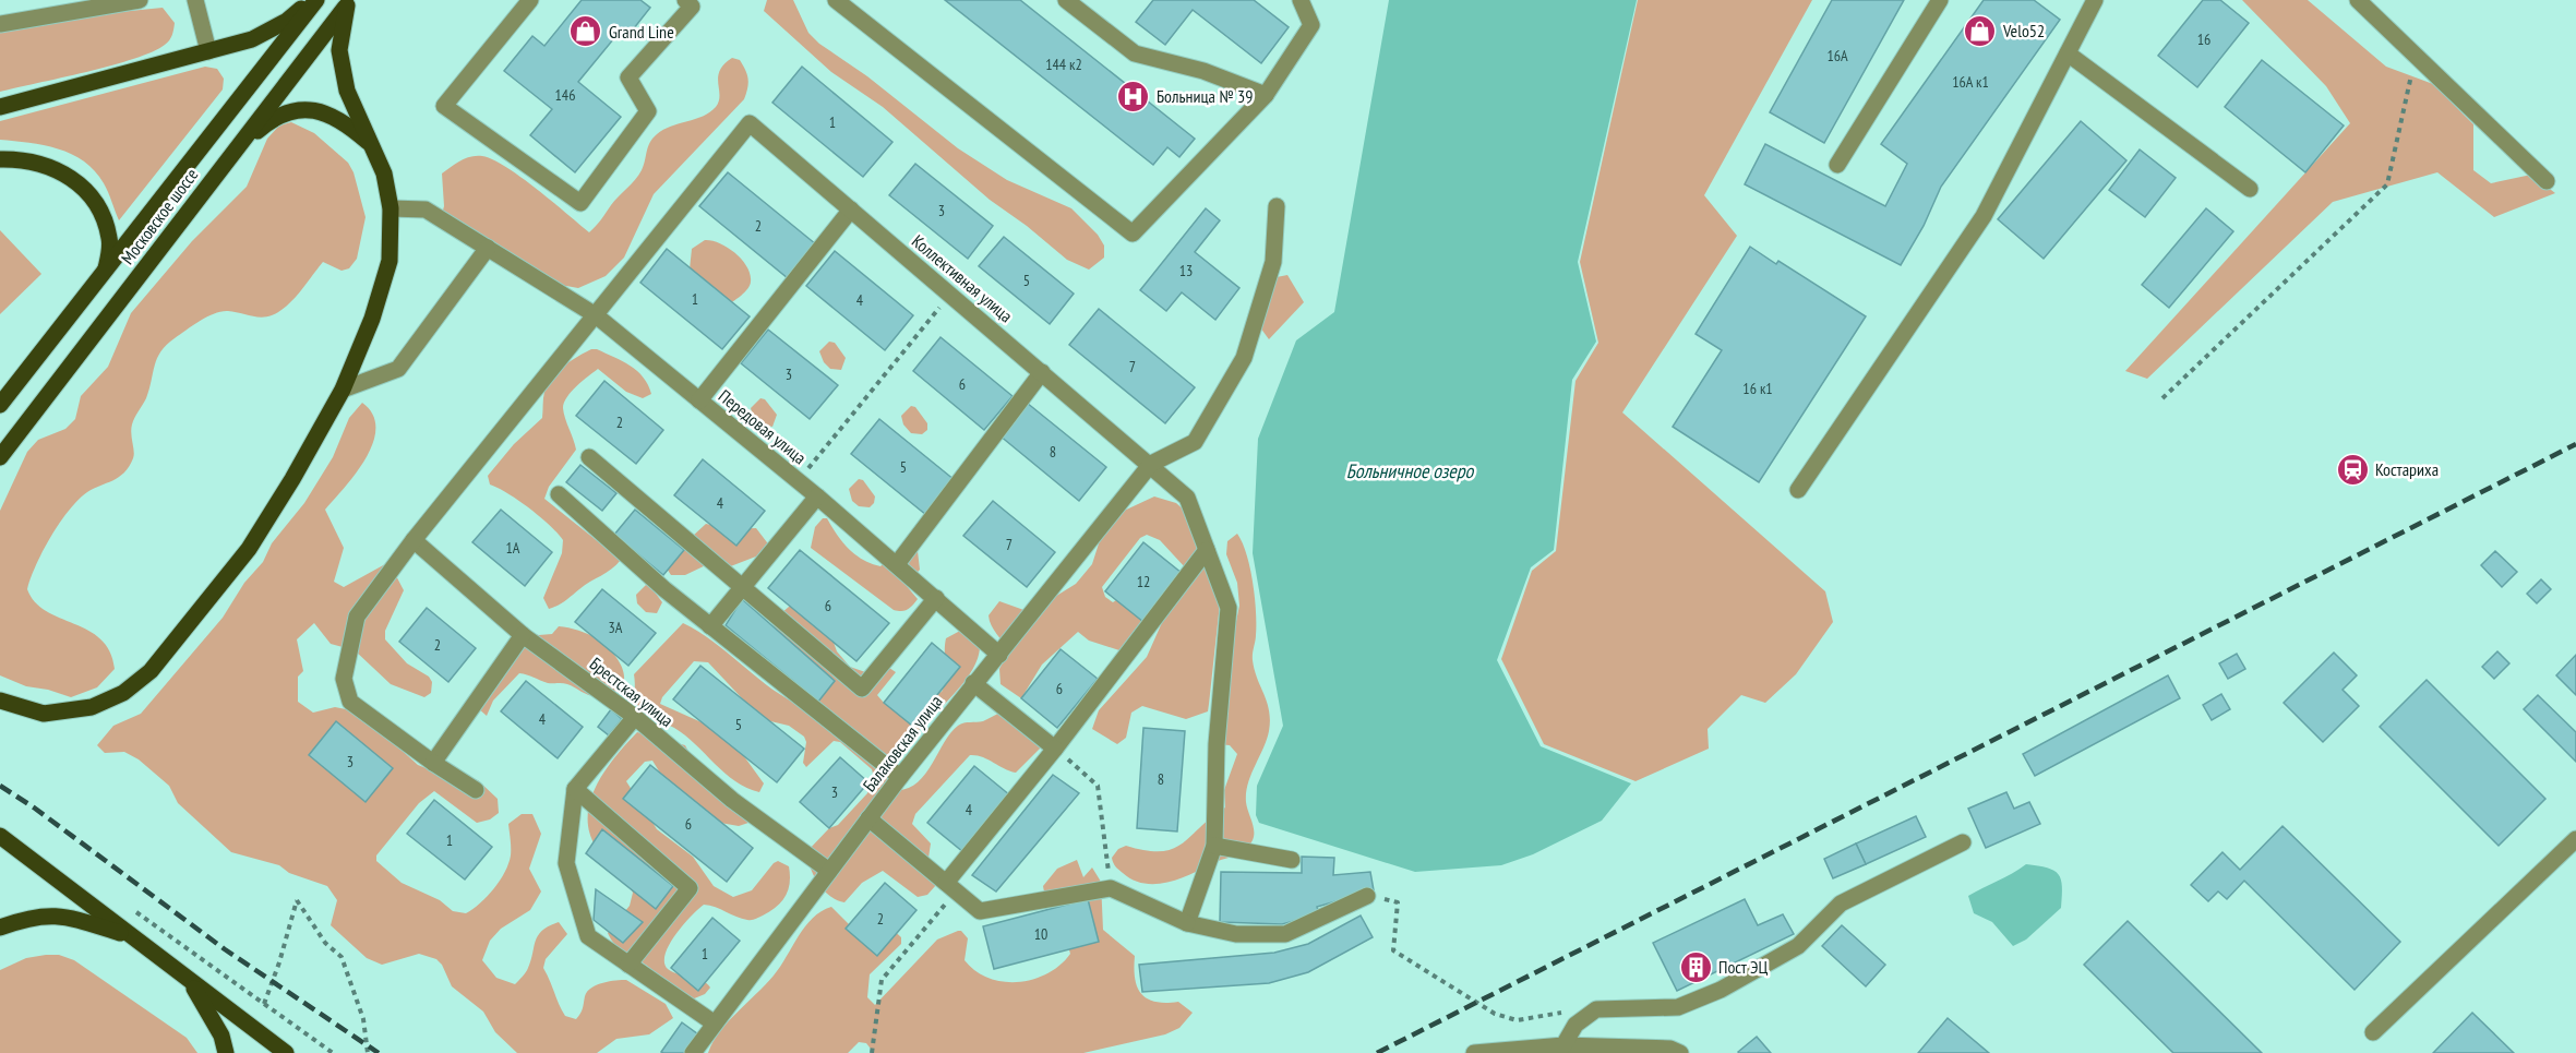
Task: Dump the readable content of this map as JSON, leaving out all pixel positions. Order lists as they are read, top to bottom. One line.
{"streets":{"main road":["Московское шоссе"],"street":["Коллективная улица","Передовая улица","Брестская улица","Балаковская улица"]},"crossings":[["Коллективная улица","Передовая улица"],["Коллективная улица","Балаковская улица"],["Передовая улица","Балаковская улица"],["Брестская улица","Балаковская улица"]],"water":["Больничное озеро"],"places":{"shop":["Velo52","Grand Line"],"hospital":["Больница № 39"],"station":["Костариха"],"building":["Пост ЭЦ"]},"house_numbers":["16","16А","144 к2","16А к1","146","1","3","2","13","5","1","4","7","3","6","16 к1","2","8","5","4","7","1А","12","6","3А","2","6","4","5","3","8","3","4","6","1","2","10","1"]}
